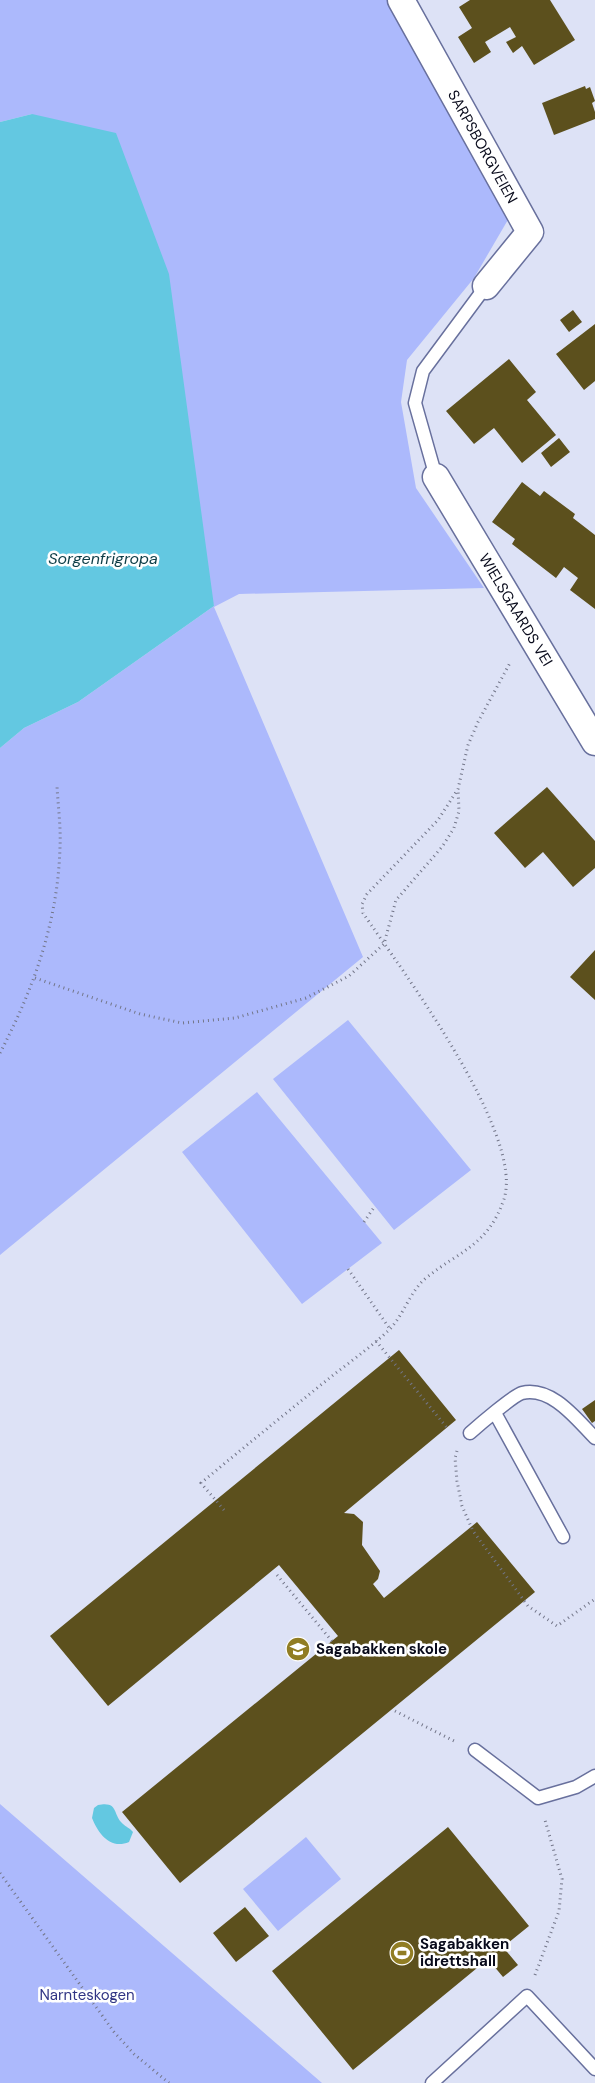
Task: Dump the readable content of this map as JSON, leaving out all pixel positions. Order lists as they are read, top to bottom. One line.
{"streets":{"street":["SARPSBORGVEIEN","WIELSGAARDS VEI"]},"water":["Sorgenfrigropa"],"parks":["Narnteskogen"],"places":{"school or university":["Sagabakken skole"],"sports":["Sagabakken idrettshall"]}}
